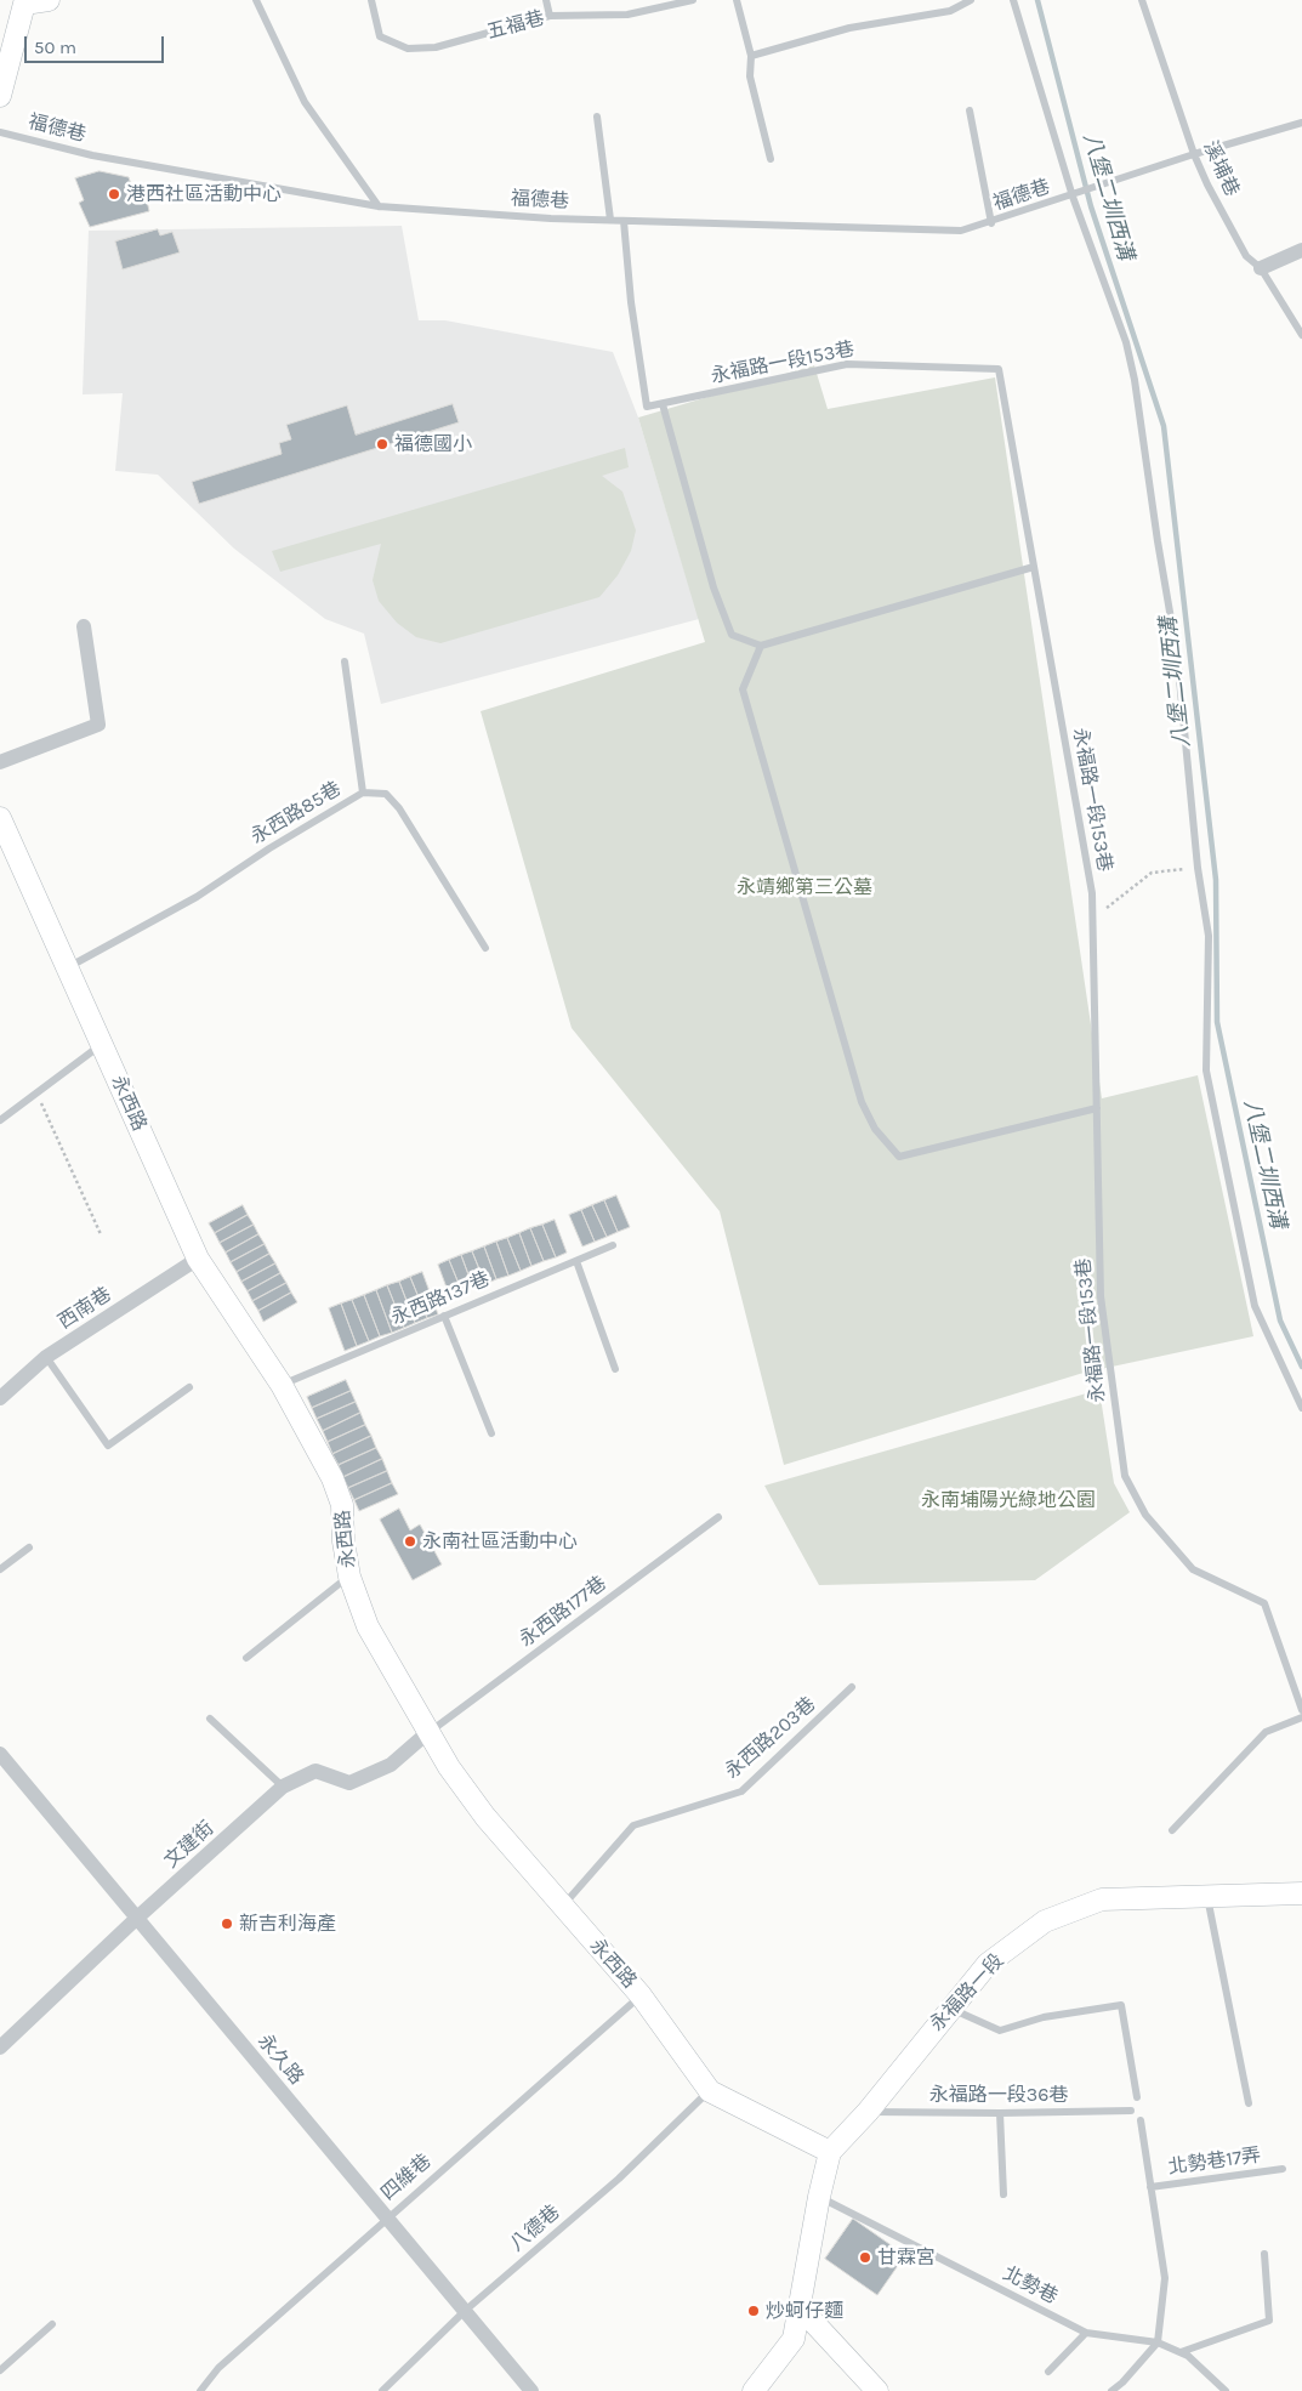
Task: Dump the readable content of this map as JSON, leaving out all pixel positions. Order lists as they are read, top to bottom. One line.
{"streets":{"street":["永西路","西南巷","文建街","永福路一段","永久路"],"lane":["五福巷","福德巷","溪埔巷","永福路一段153巷","永西路85巷","永西路137巷","永西路177巷","永西路203巷","永福路一段36巷","北勢巷17弄","四維巷","八德巷","北勢巷"]},"crossings":[["福德巷","溪埔巷"],["永西路85巷","永西路"],["永西路","永西路137巷"],["永西路","西南巷"],["永西路","永西路177巷"],["永西路","永西路203巷"],["永西路","文建街"],["永西路","永福路一段"],["永西路","四維巷"],["永西路","八德巷"],["永西路177巷","文建街"],["文建街","永久路"],["永福路一段","永福路一段36巷"],["永福路一段","北勢巷"],["永久路","四維巷"],["永久路","八德巷"],["北勢巷17弄","北勢巷"]],"water":["八堡二圳西溝"],"parks":["永靖鄉第三公墓","永南埔陽光綠地公園"],"places":["港西社區活動中心","福德國小","永南社區活動中心","新吉利海產","甘霖宮","炒蚵仔麵"],"scale_bar":"50 m"}
